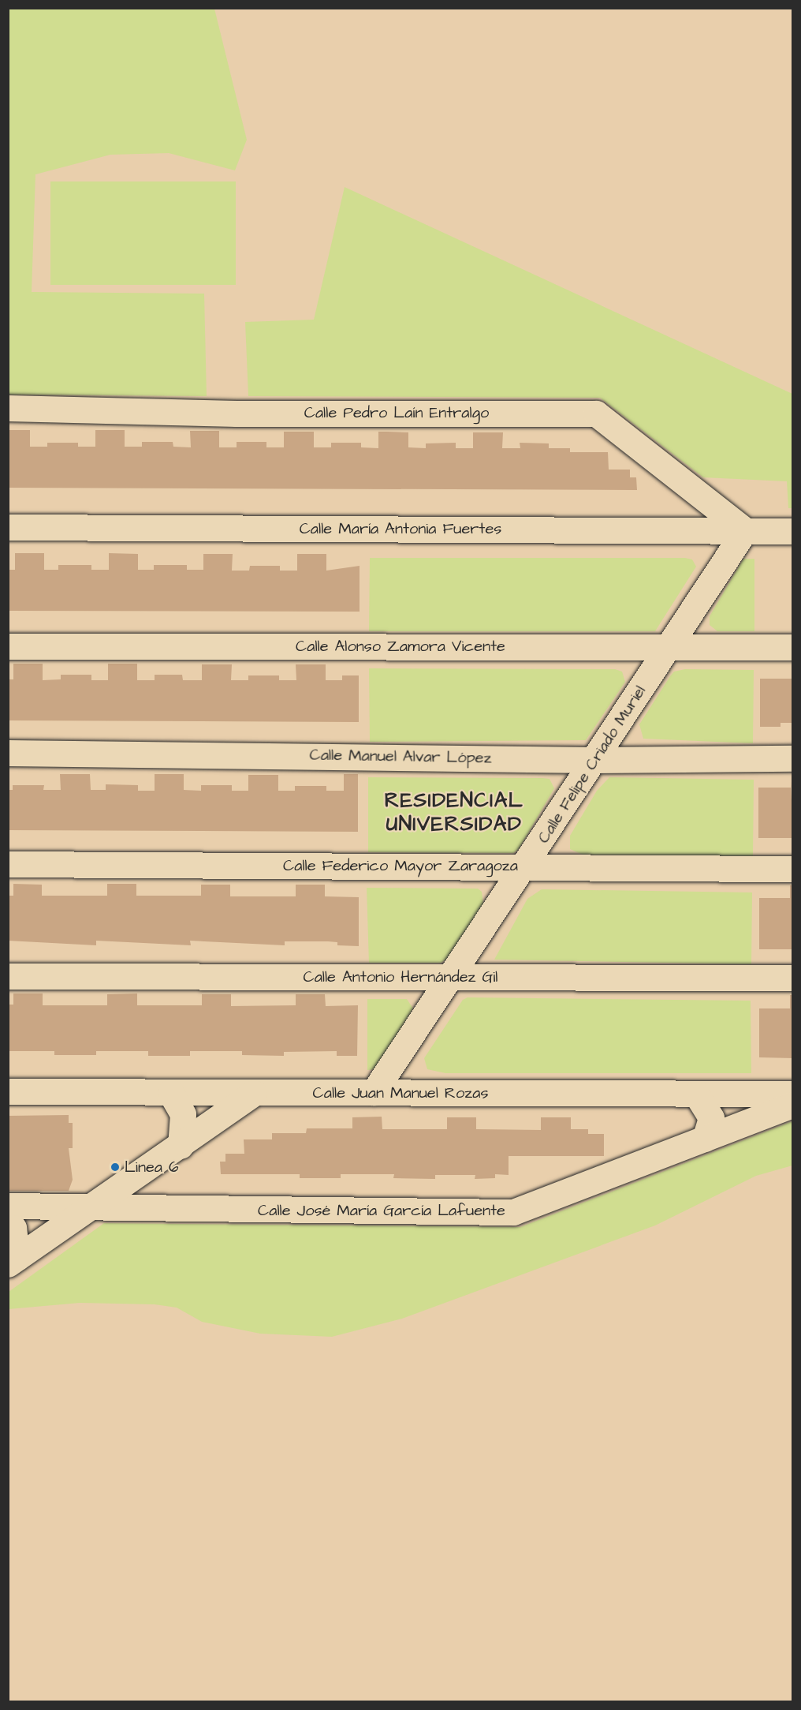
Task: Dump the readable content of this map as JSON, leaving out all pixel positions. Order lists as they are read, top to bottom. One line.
{"streets":{"street":["Calle Pedro Laín Entralgo","Calle María Antonia Fuertes","Calle Alonso Zamora Vicente","Calle Manuel Alvar López","Calle Felipe Criado Muriel","Calle Federico Mayor Zaragoza","Calle Antonio Hernández Gil","Calle Juan Manuel Rozas","Calle José María García Lafuente"]},"crossings":[["Calle Pedro Laín Entralgo","Calle María Antonia Fuertes"],["Calle Pedro Laín Entralgo","Calle Felipe Criado Muriel"],["Calle María Antonia Fuertes","Calle Felipe Criado Muriel"],["Calle Alonso Zamora Vicente","Calle Felipe Criado Muriel"],["Calle Manuel Alvar López","Calle Felipe Criado Muriel"],["Calle Felipe Criado Muriel","Calle Federico Mayor Zaragoza"],["Calle Felipe Criado Muriel","Calle Antonio Hernández Gil"],["Calle Felipe Criado Muriel","Calle Juan Manuel Rozas"]],"districts":["RESIDENCIAL UNIVERSIDAD"],"places":["Linea 6"]}
